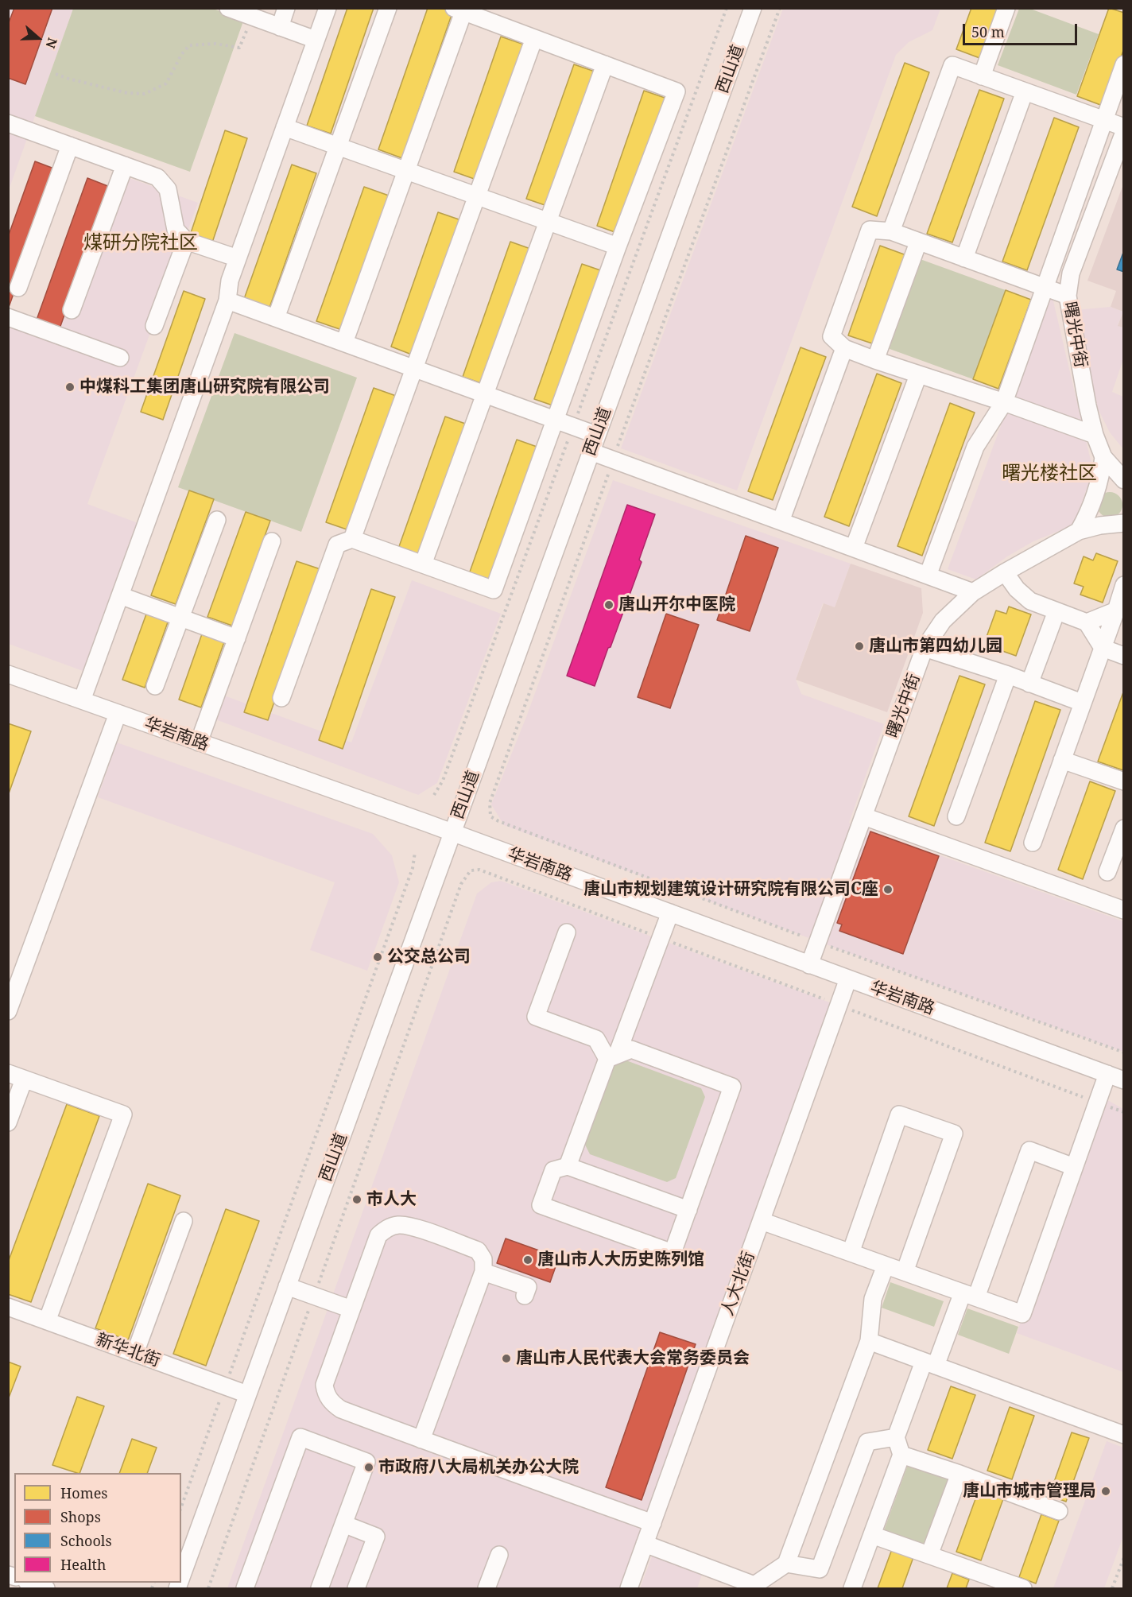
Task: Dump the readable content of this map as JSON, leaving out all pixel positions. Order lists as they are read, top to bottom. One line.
{"streets":{"street":["西山道","曙光中街","华岩南路","人大北街","新华北街"]},"crossings":[["西山道","华岩南路"],["西山道","新华北街"],["曙光中街","华岩南路"],["华岩南路","人大北街"]],"districts":["煤研分院社区","曙光楼社区"],"places":["中煤科工集团唐山研究院有限公司","唐山开尔中医院","唐山市第四幼儿园","唐山市规划建筑设计研究院有限公司C座","公交总公司","市人大","唐山市人大历史陈列馆","唐山市人民代表大会常务委员会","市政府八大局机关办公大院","唐山市城市管理局"],"legend":["Homes","Shops","Schools","Health"],"scale_bar":"50 m","north":"right"}
